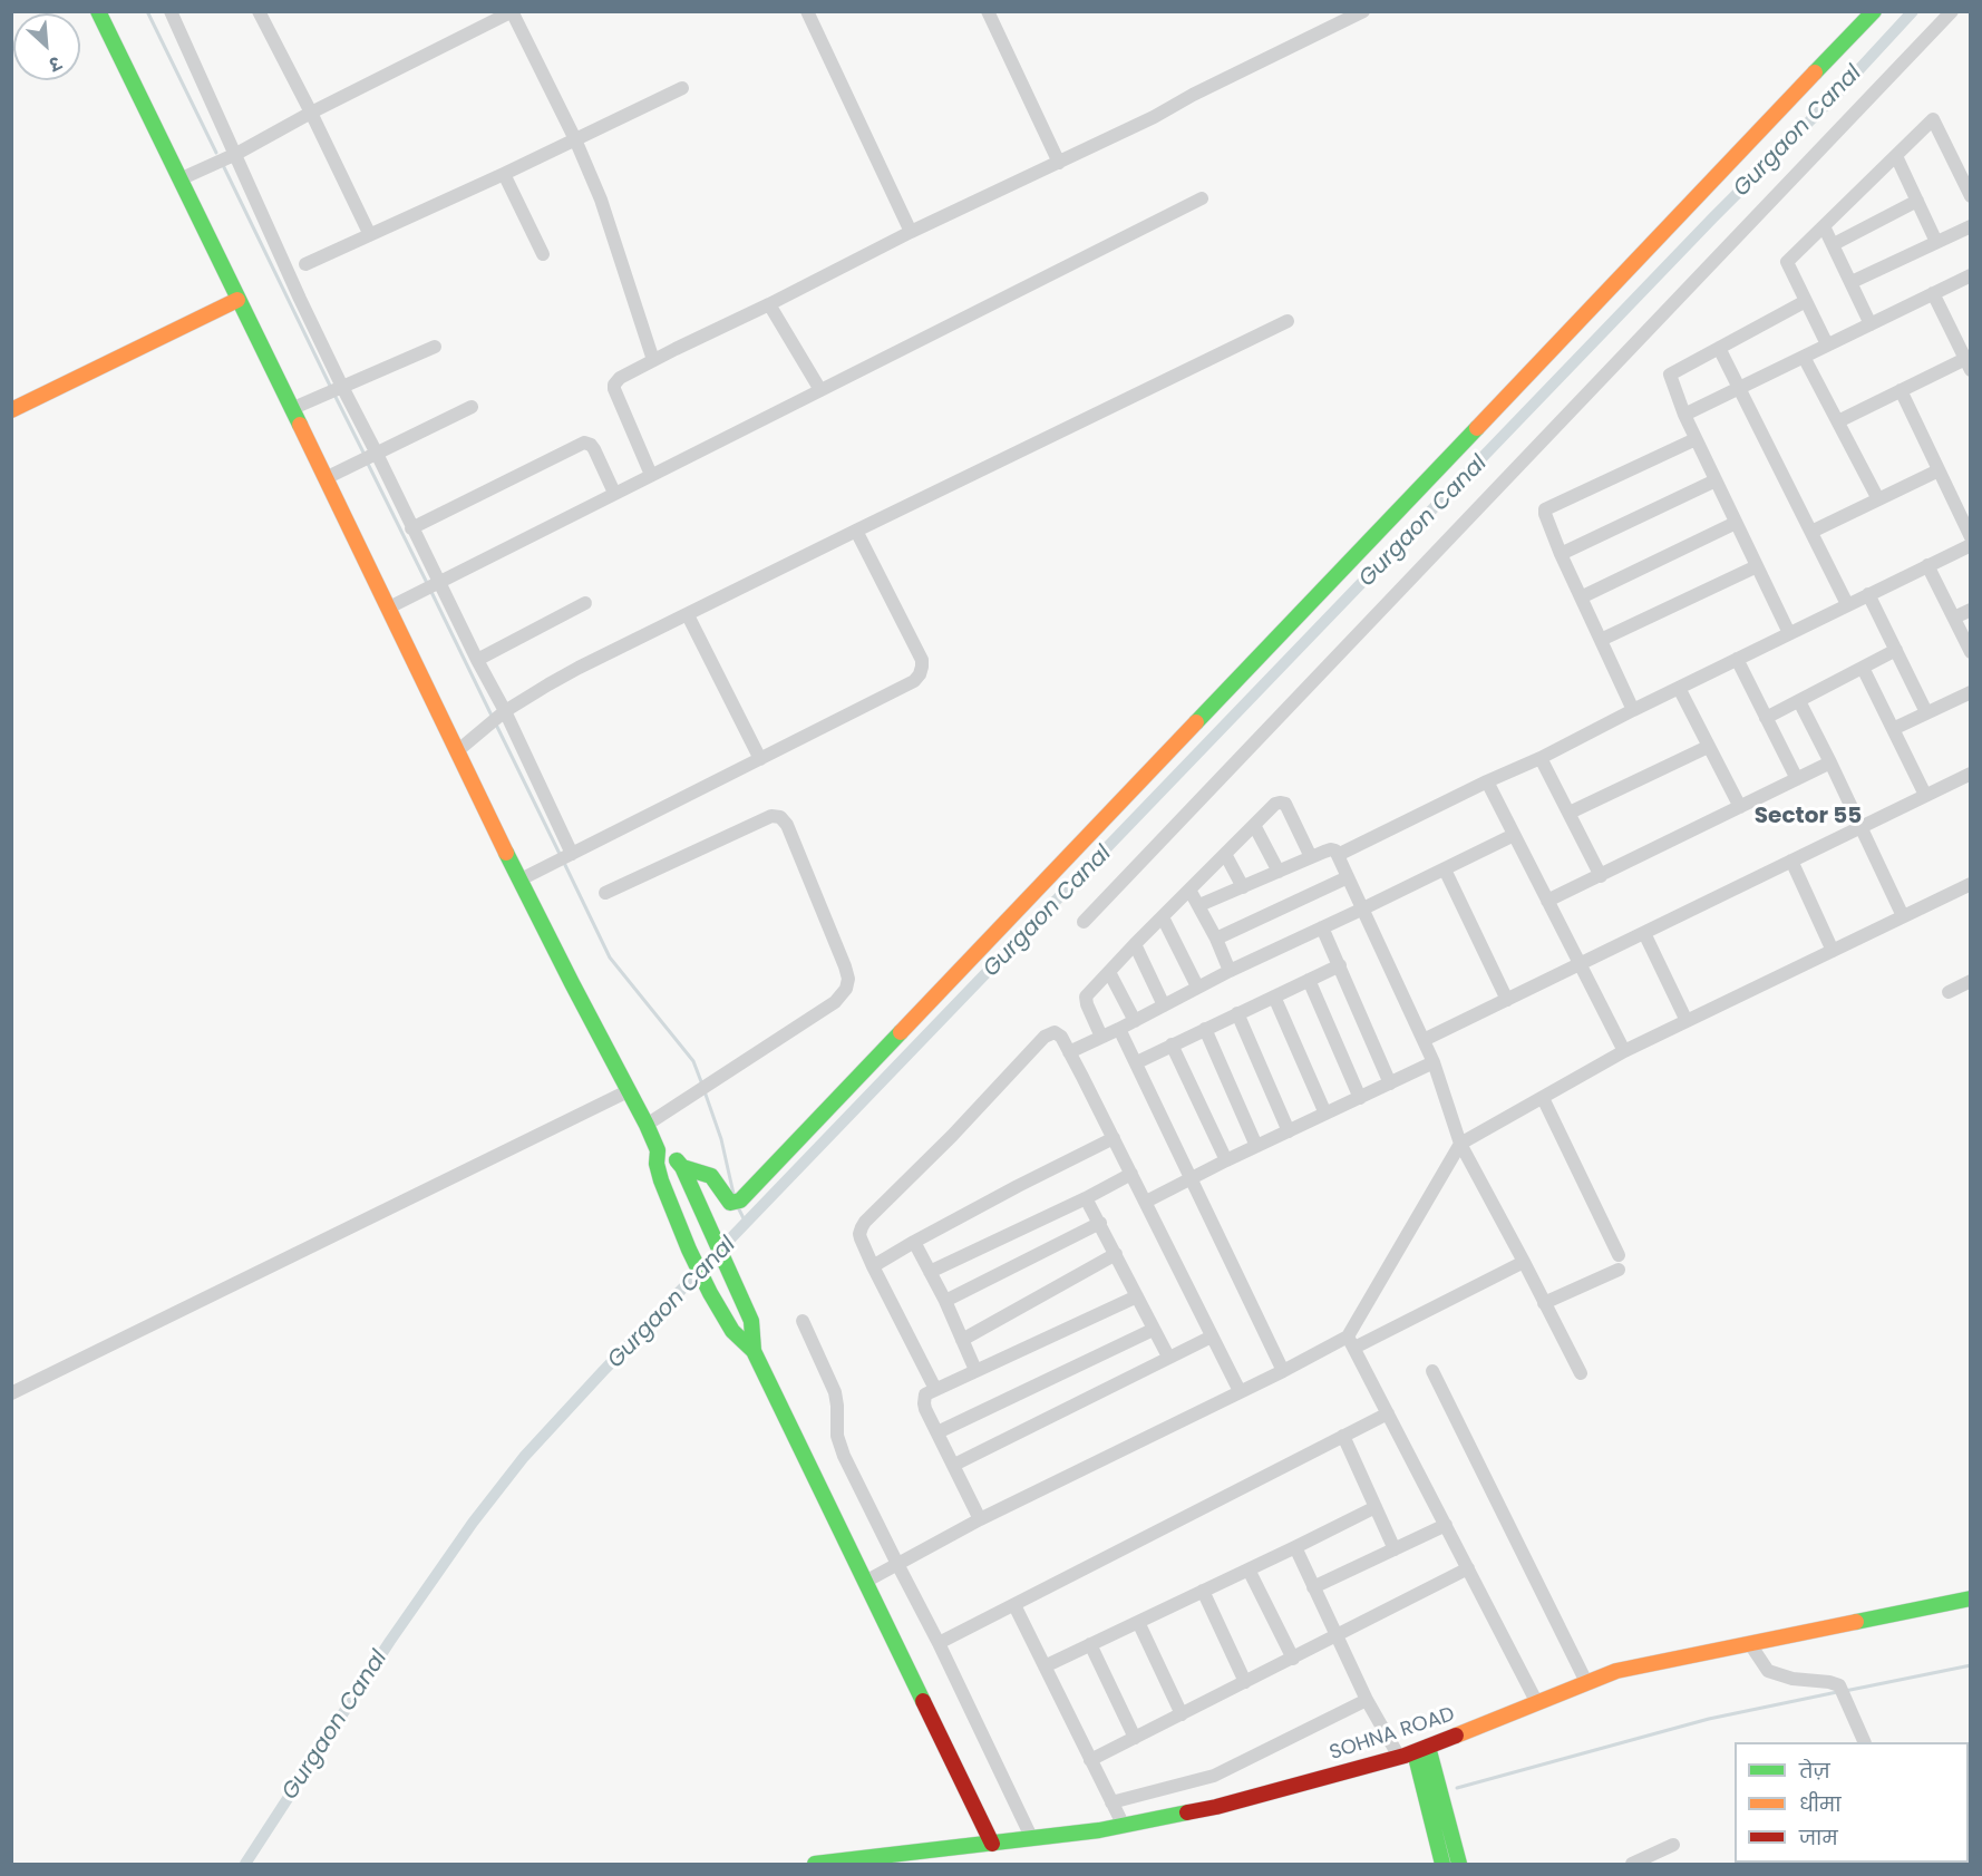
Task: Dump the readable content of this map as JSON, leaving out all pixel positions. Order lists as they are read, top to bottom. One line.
{"streets":{"street":["SOHNA ROAD"]},"districts":["Sector 55"],"water":["Gurgaon Canal"],"legend":["तेज़","धीमा","जाम"],"north":"bottom right"}
